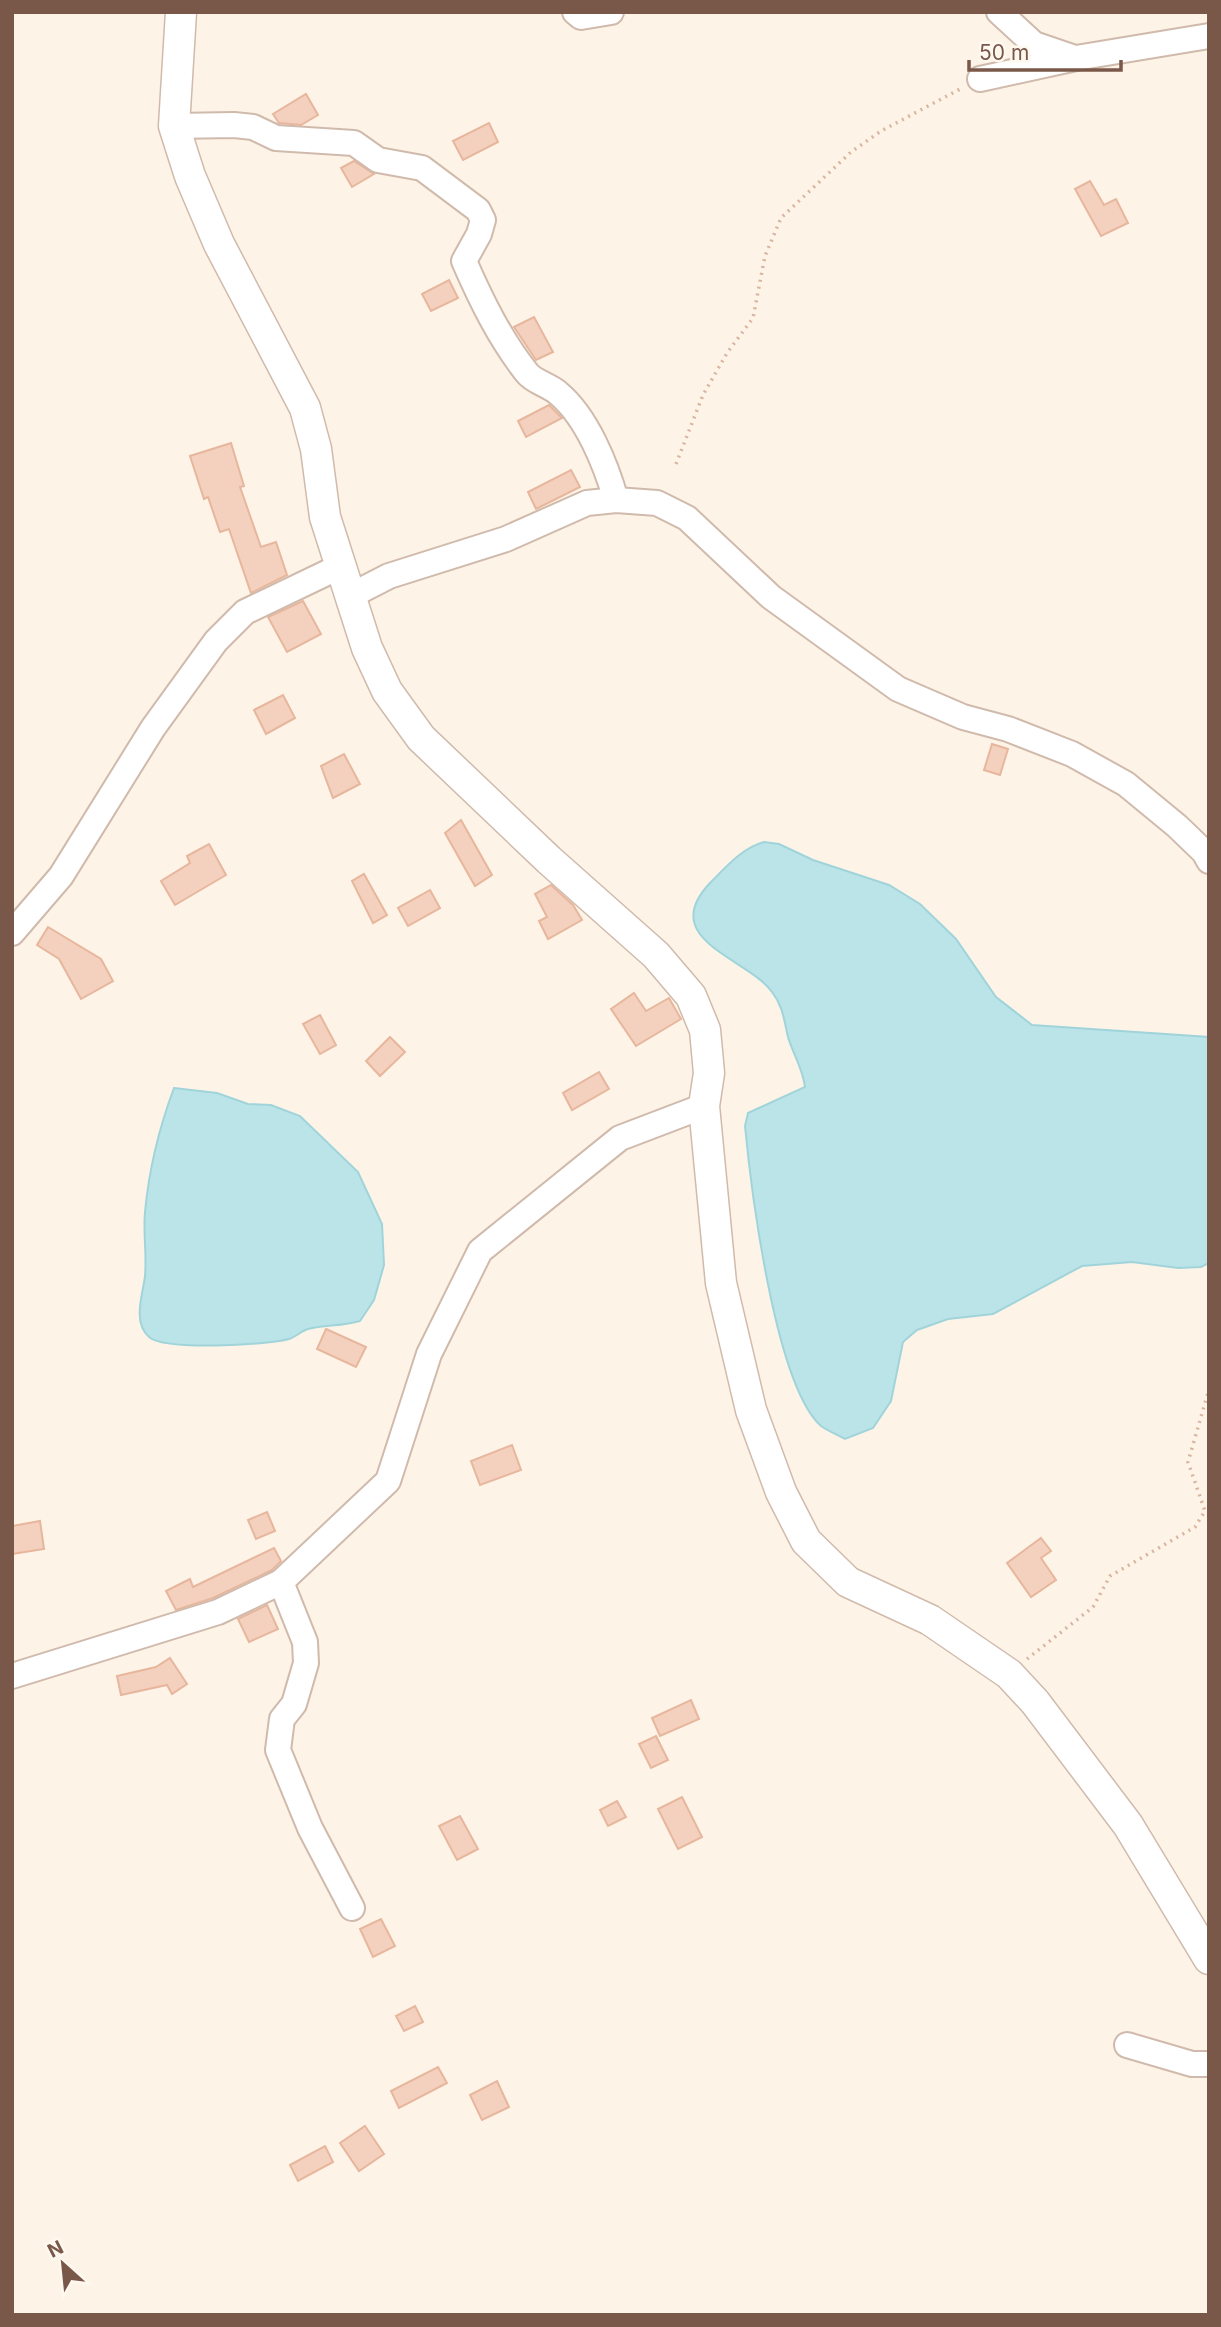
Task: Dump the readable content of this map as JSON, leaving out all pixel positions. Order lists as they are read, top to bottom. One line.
{"scale_bar":"50 m","north":"top left"}
